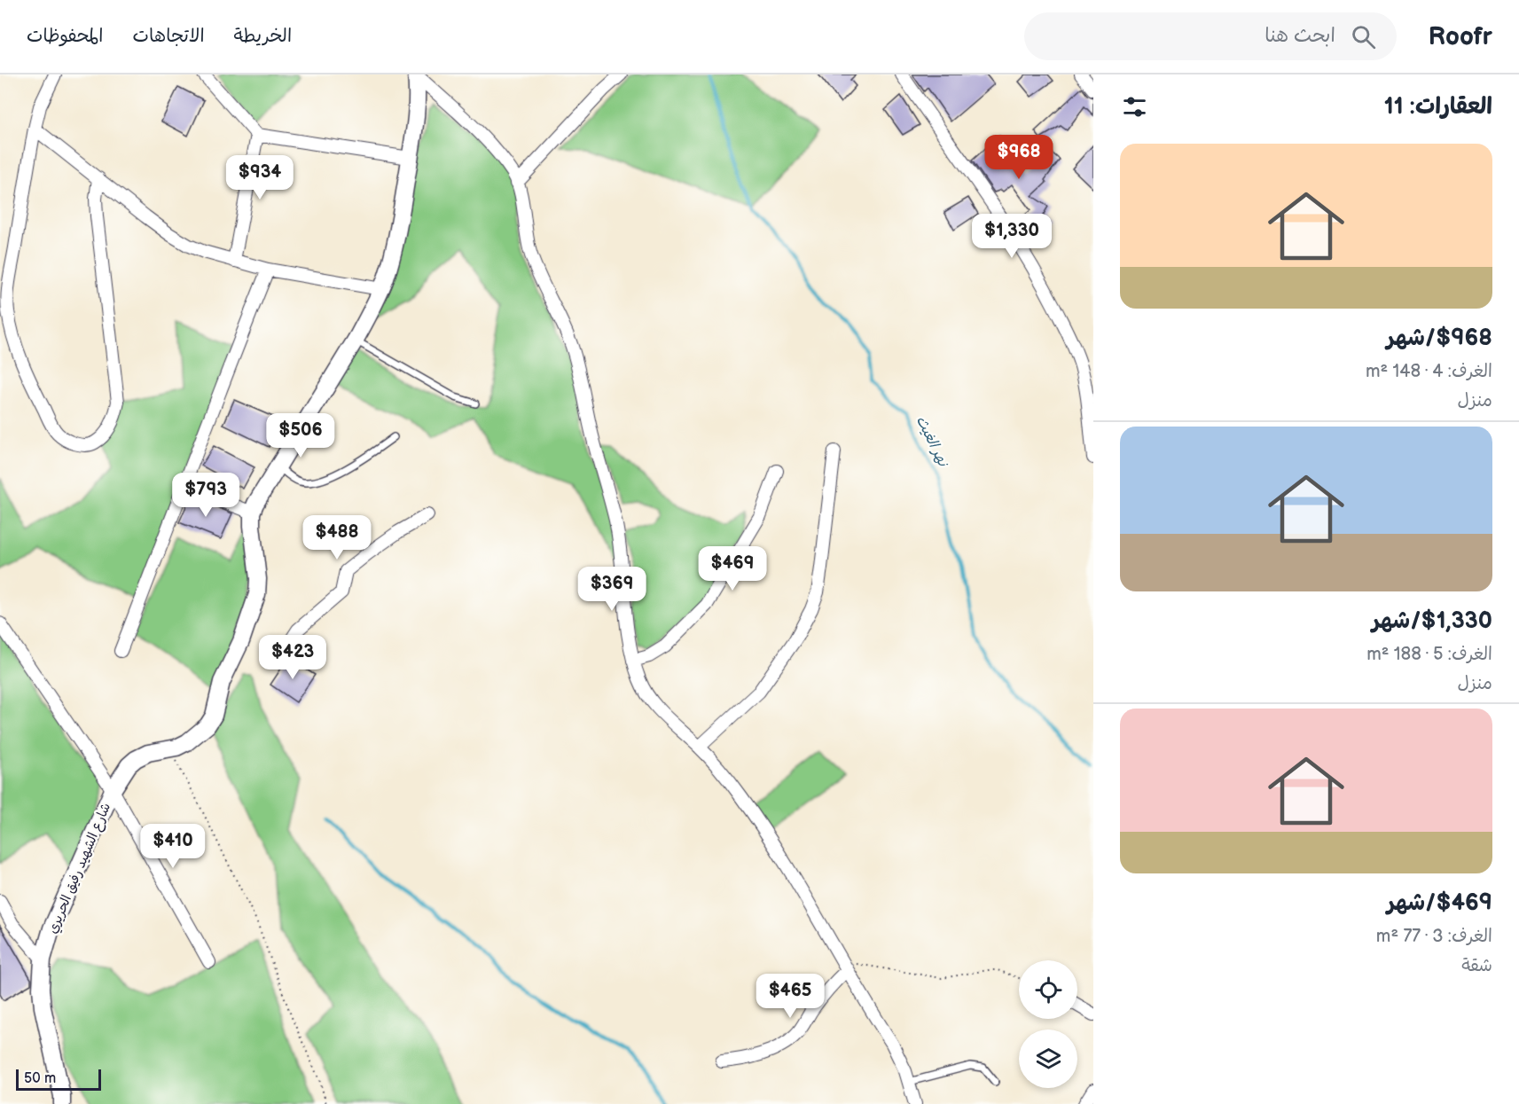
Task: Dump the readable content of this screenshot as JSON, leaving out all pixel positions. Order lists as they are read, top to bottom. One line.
{"streets":{"street":["شارع الشهيد رفيق الحريري"]},"water":["نهر الغيث"],"scale_bar":"50 m","page":{"header":"Roofr","search":"ابحث هنا","nav":["الخريطة","الاتجاهات","المحفوظات"],"heading":"العقارات: 11","price":["$968","$934","$1,330","$506","$793","$488","$469","$369","$423","$410","$465"],"list":[{"name":"$968/شهر","note":"الغرف: 4 · 148 m² · منزل"},{"name":"$1,330/شهر","note":"الغرف: 5 · 188 m² · منزل"},{"name":"$469/شهر","note":"الغرف: 3 · 77 m² · شقة"}],"scale":"50 m"}}
